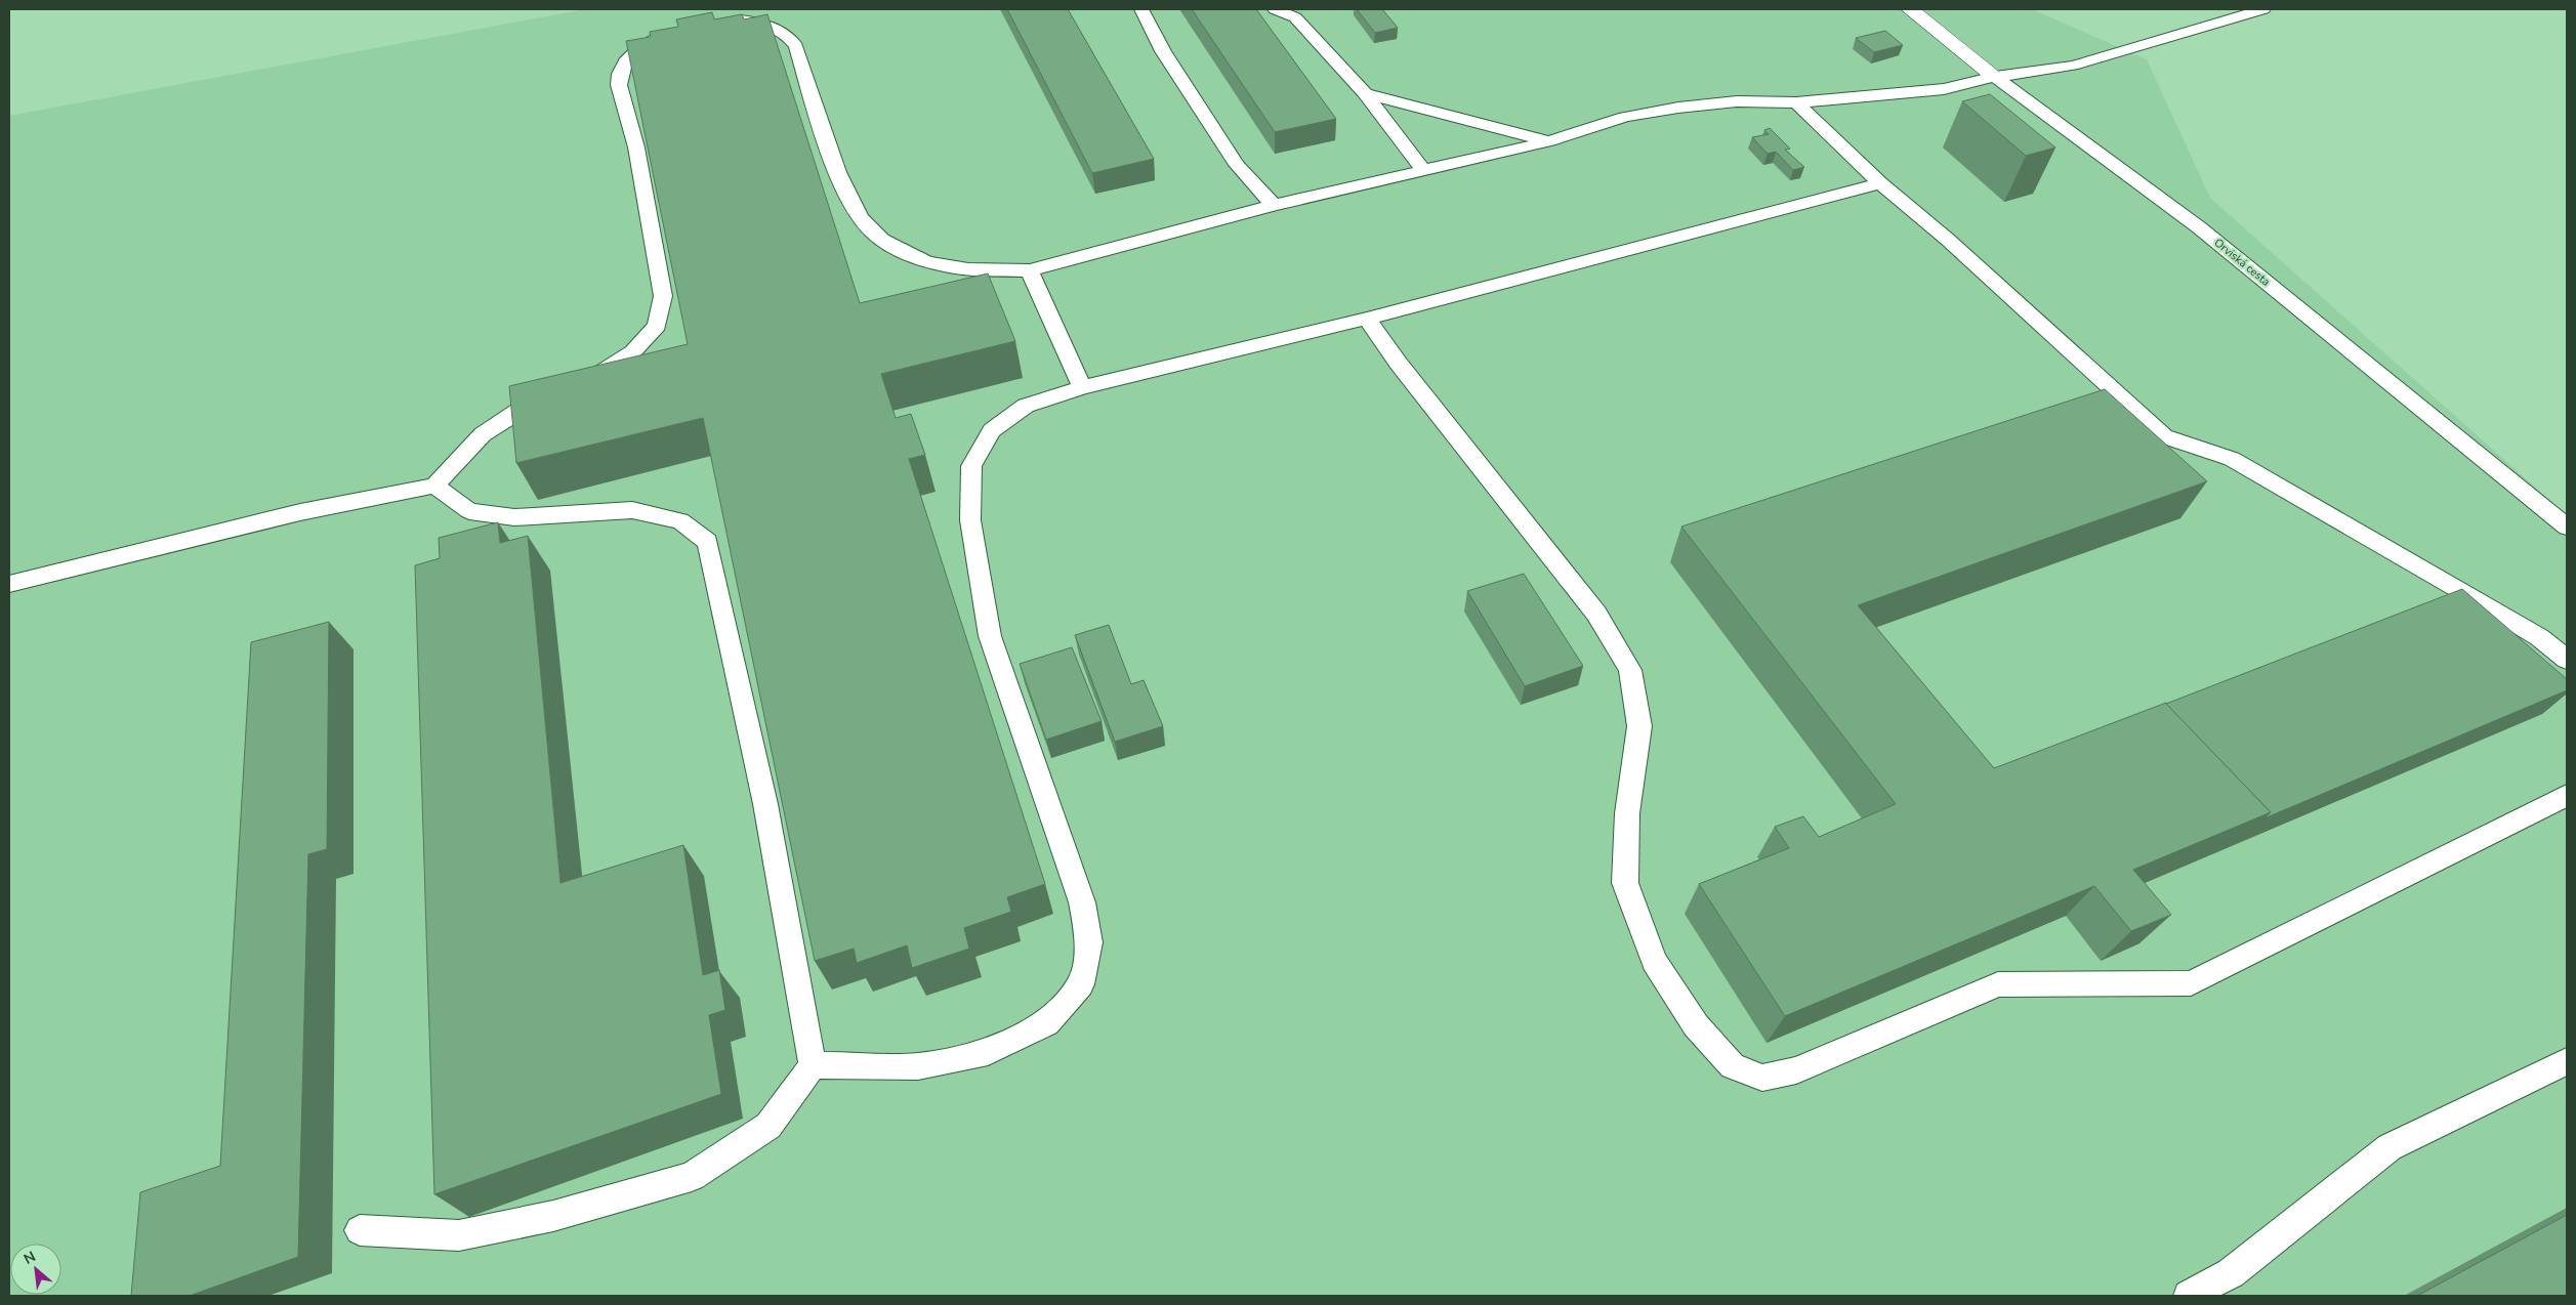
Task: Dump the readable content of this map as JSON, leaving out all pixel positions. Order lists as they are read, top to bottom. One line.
{"streets":{"street":["Orviská cesta"]},"north":"top left"}
